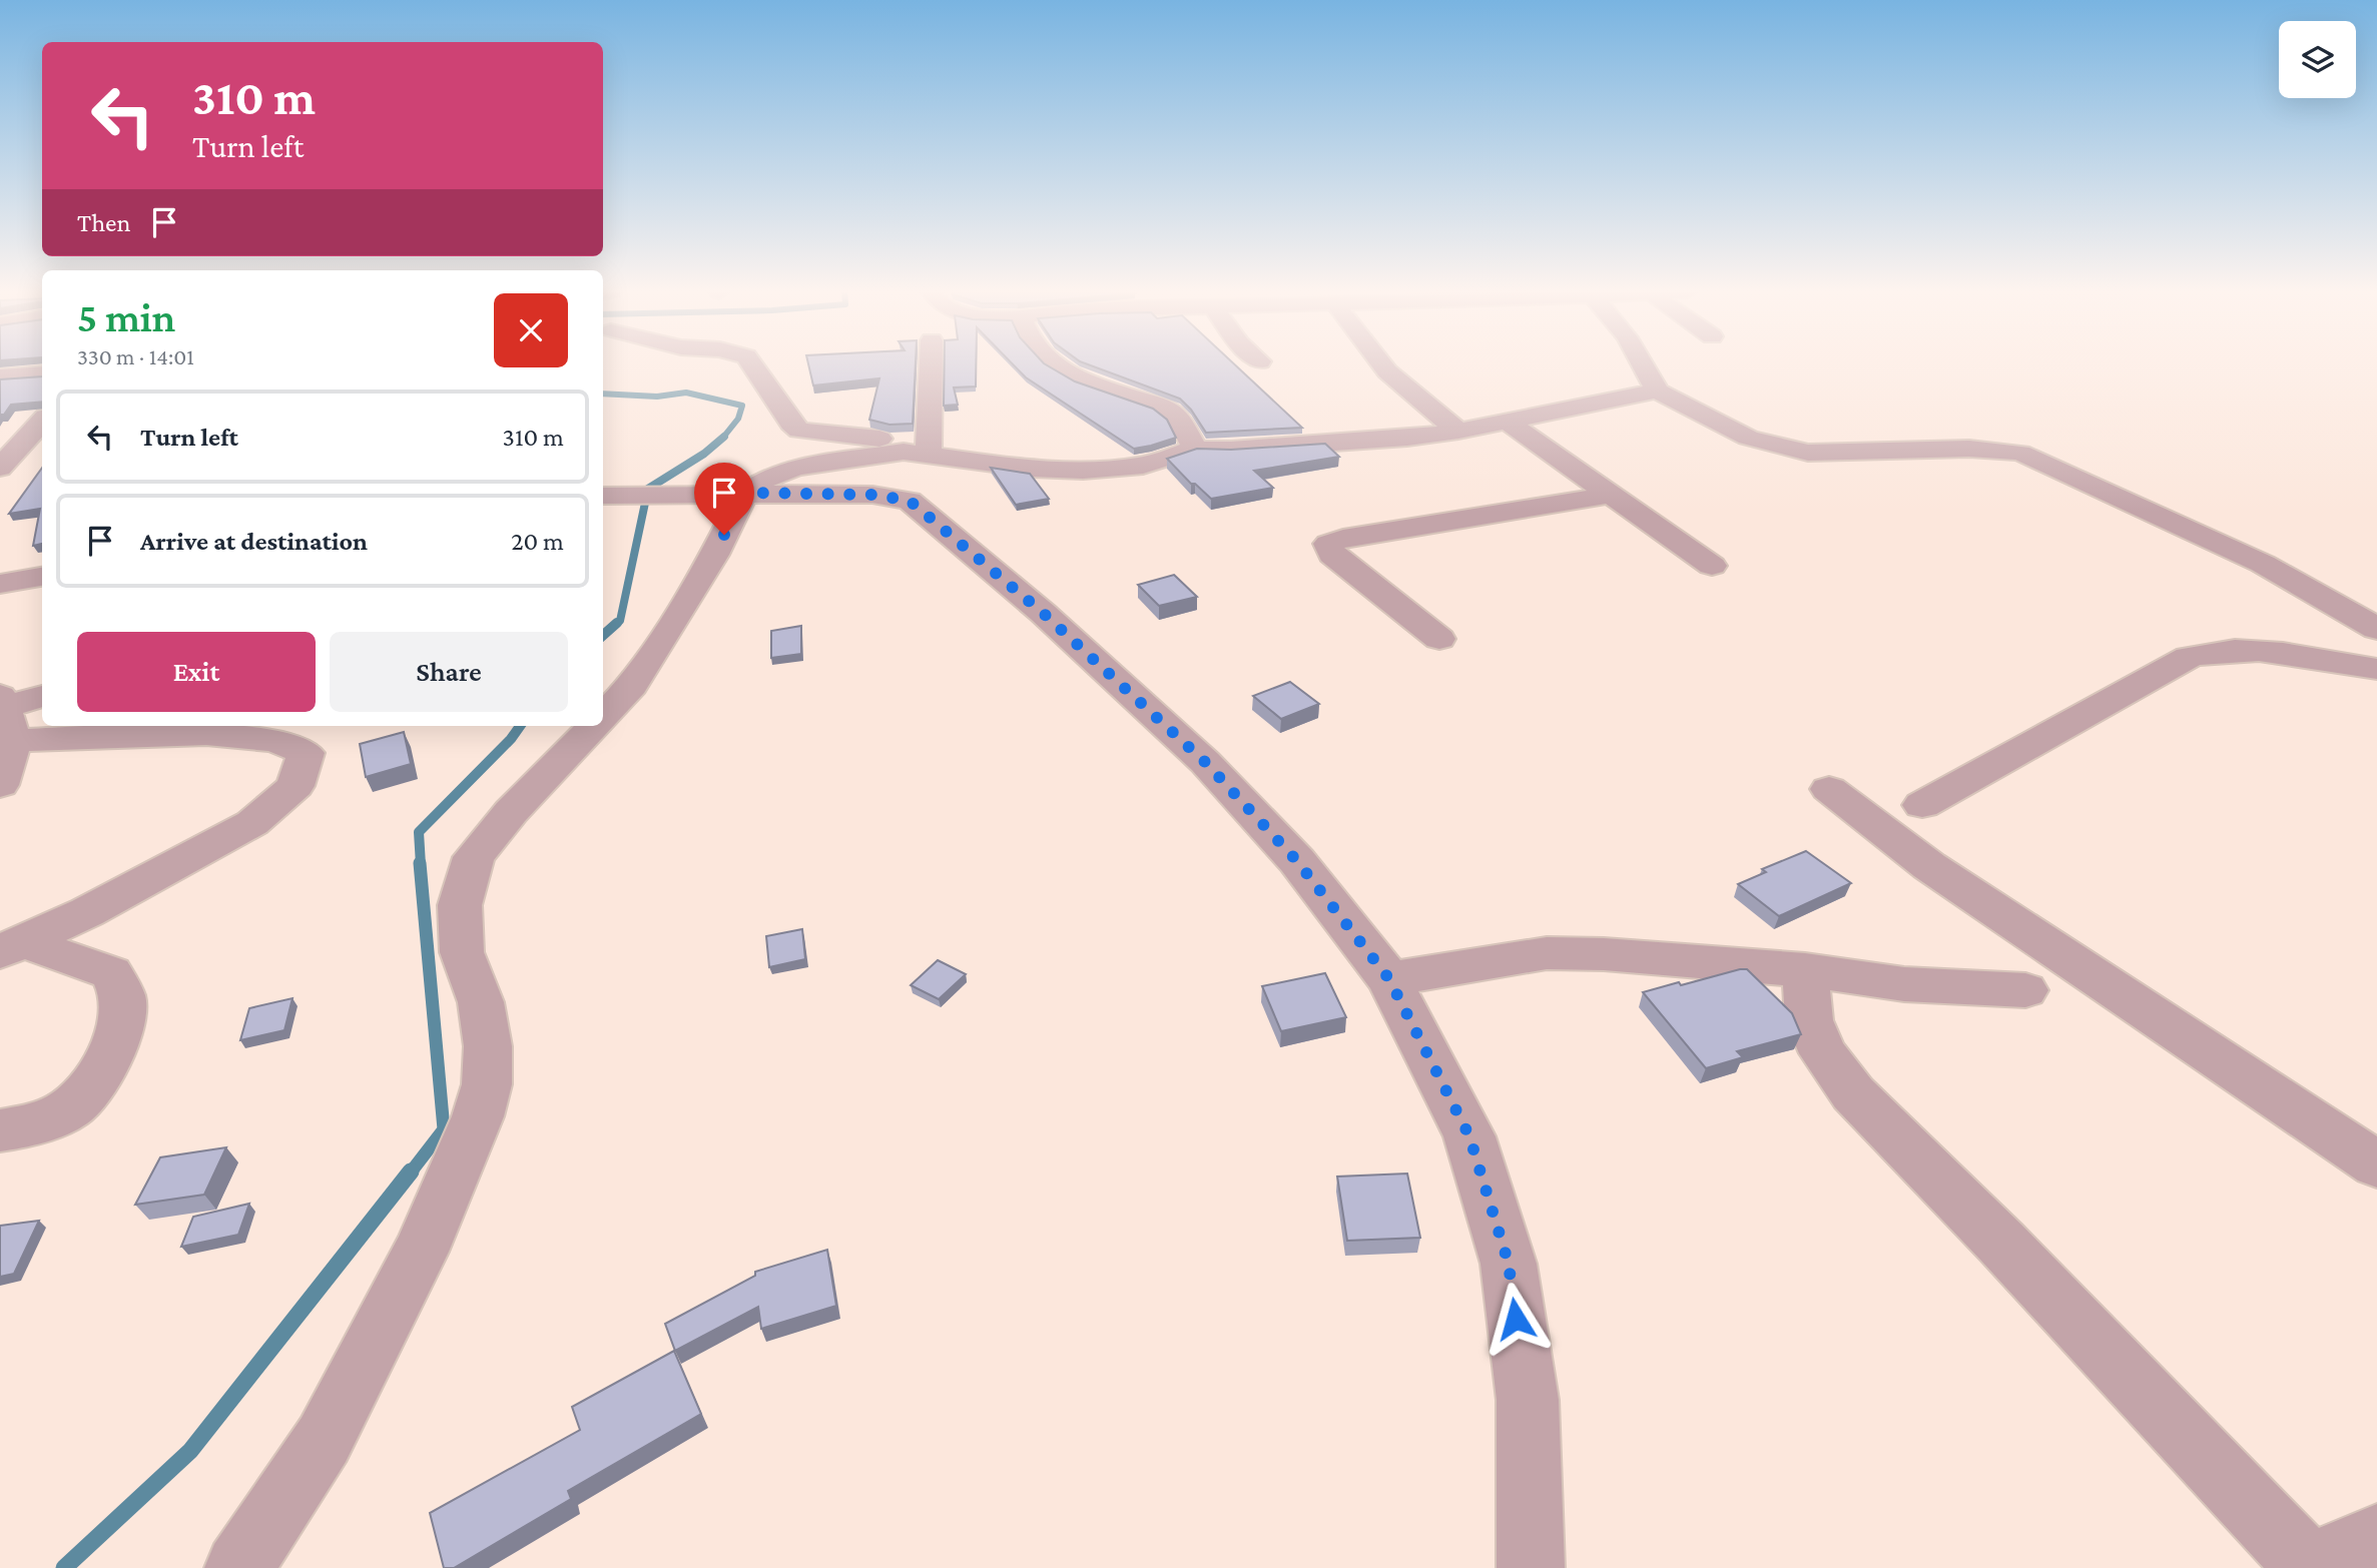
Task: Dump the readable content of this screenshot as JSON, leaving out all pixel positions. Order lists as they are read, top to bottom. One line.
{"page":{"turn":["310 m","Turn left"],"then":"Then","heading":["5 min","330 m · 14:01"],"list":[{"name":"Turn left","value":"310 m"},{"name":"Arrive at destination","value":"20 m"}],"buttons":["Exit","Share"]}}
